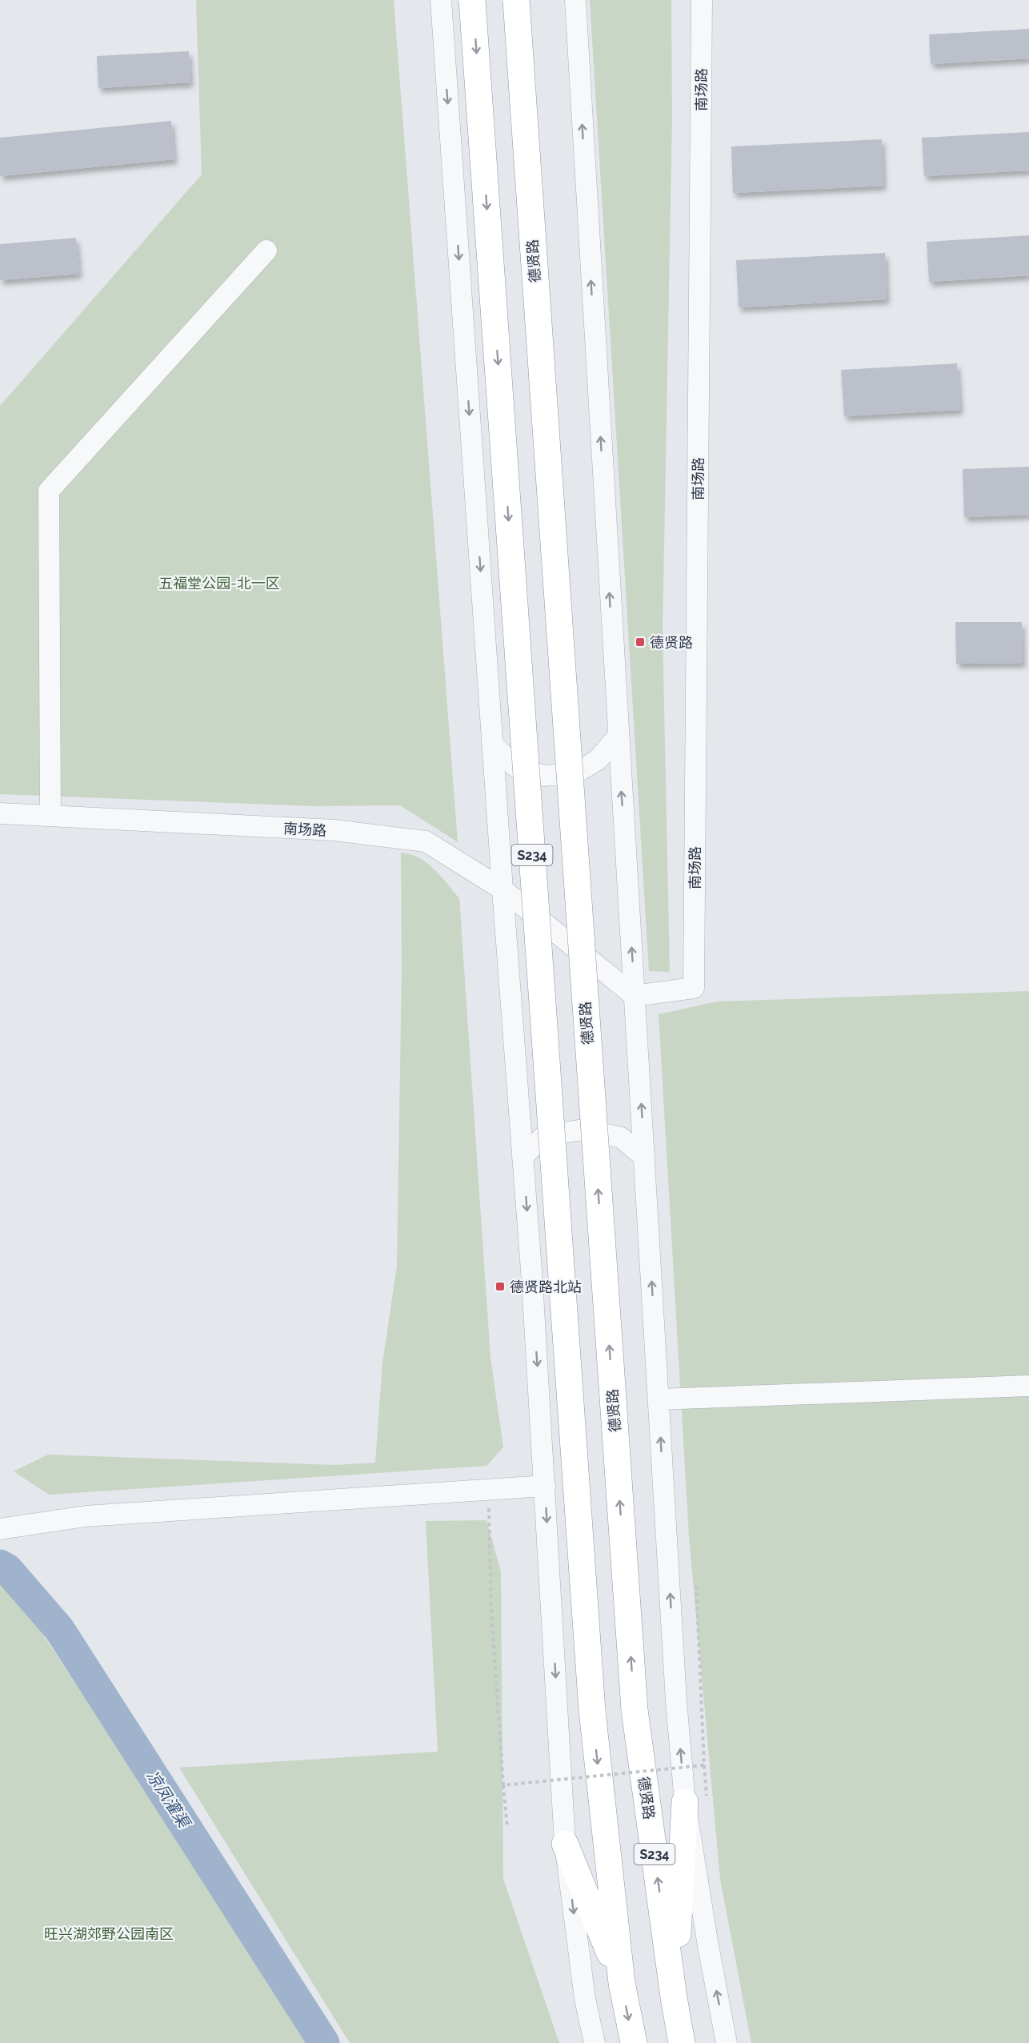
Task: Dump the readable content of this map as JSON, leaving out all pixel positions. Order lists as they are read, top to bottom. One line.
{"streets":{"highway":["德贤路","S234"],"street":["南场路"]},"water":["凉凤灌渠"],"parks":["五福堂公园-北一区","旺兴湖郊野公园南区"],"places":{"transit":["德贤路","德贤路北站"]}}
